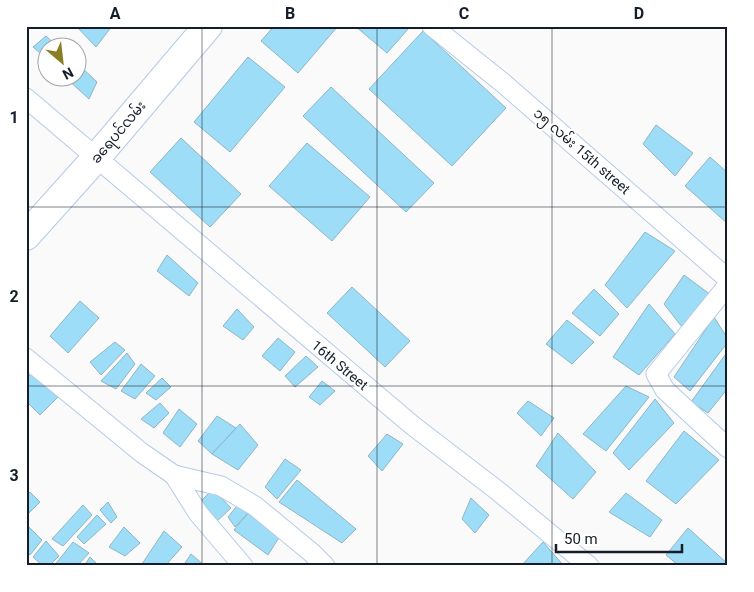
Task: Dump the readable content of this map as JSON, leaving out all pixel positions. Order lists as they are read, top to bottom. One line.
{"streets":{"main road":["ခရေပင်လမ်း"],"street":["၁၅ လမ်း 15th street","16th Street"]},"crossings":[["ခရေပင်လမ်း","16th Street"]],"scale_bar":"50 m","north":"bottom right","grid":{"columns":["A","B","C","D"],"rows":["1","2","3"]}}
